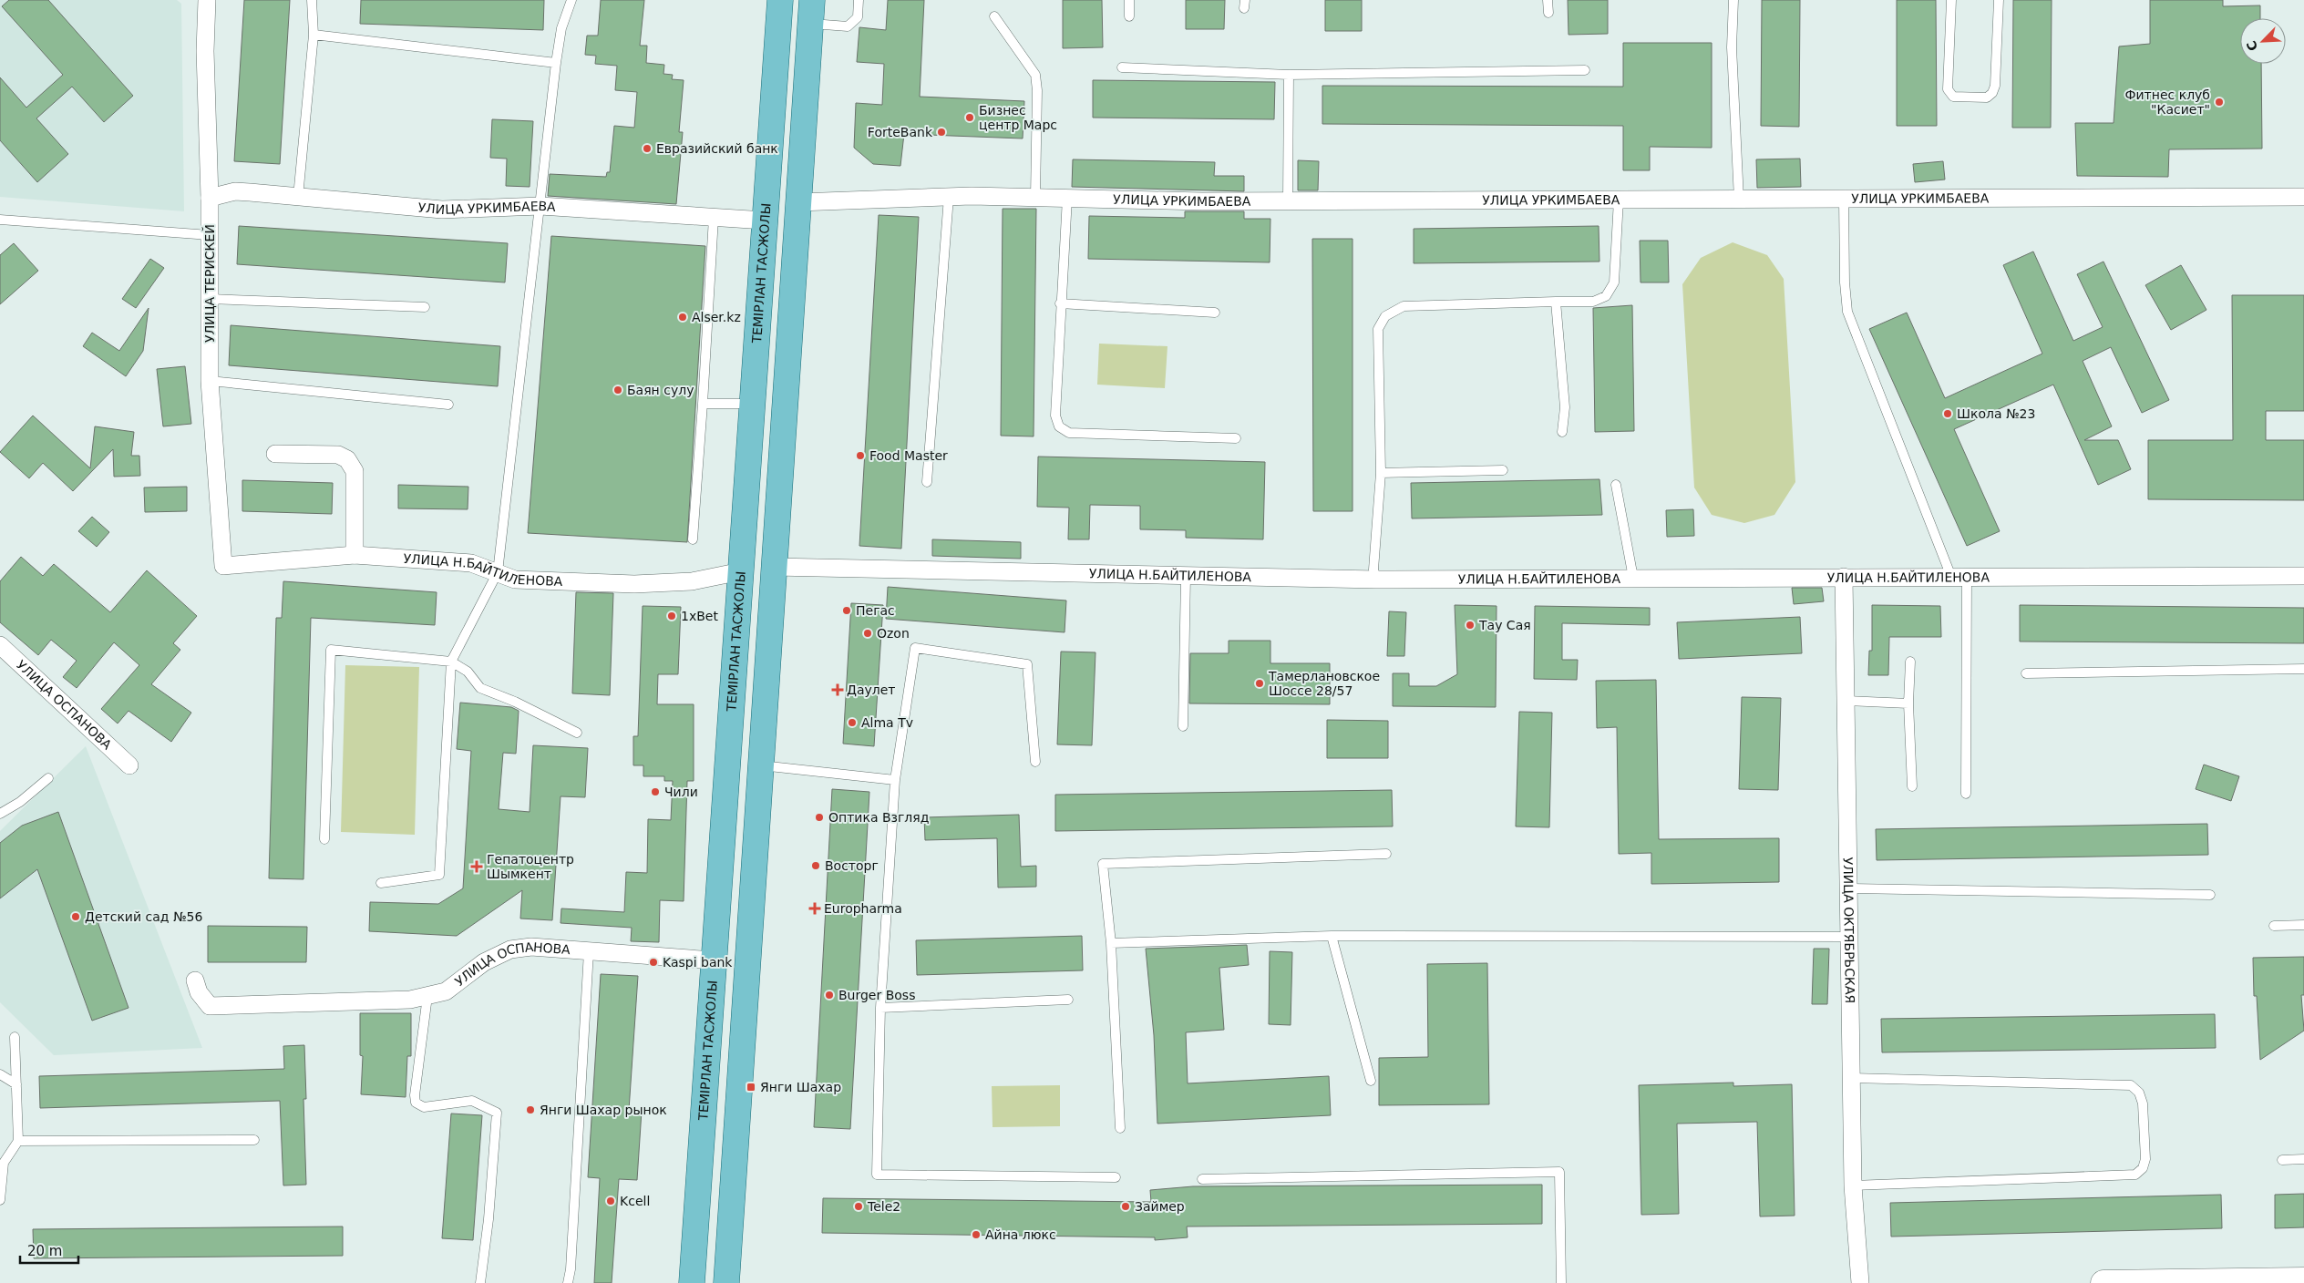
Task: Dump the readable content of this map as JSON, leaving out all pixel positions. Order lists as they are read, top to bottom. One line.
{"streets":{"main road":["ТЕМІРЛАН ТАСЖОЛЫ"],"street":["УЛИЦА УРКИМБАЕВА","УЛИЦА ТЕРИСКЕЙ","УЛИЦА Н.БАЙТИЛЕНОВА","УЛИЦА ОСПАНОВА","УЛИЦА ОКТЯБРЬСКАЯ"]},"crossings":[["УЛИЦА УРКИМБАЕВА","ТЕМІРЛАН ТАСЖОЛЫ"],["УЛИЦА УРКИМБАЕВА","УЛИЦА ТЕРИСКЕЙ"],["ТЕМІРЛАН ТАСЖОЛЫ","УЛИЦА Н.БАЙТИЛЕНОВА"],["ТЕМІРЛАН ТАСЖОЛЫ","УЛИЦА ОСПАНОВА"],["УЛИЦА ТЕРИСКЕЙ","УЛИЦА Н.БАЙТИЛЕНОВА"],["УЛИЦА Н.БАЙТИЛЕНОВА","УЛИЦА ОКТЯБРЬСКАЯ"]],"places":{"other":["Фитнес клуб \"Касиет\"","Бизнес центр Марс","ForteBank","Евразийский банк","Alser.kz","Баян сулу","Школа №23","Food Master","Пегас","1xBet","Тау Сая","Ozon","Тамерлановское Шоссе 28/57","Alma Tv","Чили","Оптика Взгляд","Восторг","Детский сад №56","Kaspi bank","Burger Boss","Янги Шахар рынок","Kcell","Tele2","Займер","Айна люкс"],"health":["Даулет","Гепатоцентр Шымкент","Europharma"],"transit":["Янги Шахар"]},"scale_bar":"20 m","north":"bottom left"}
